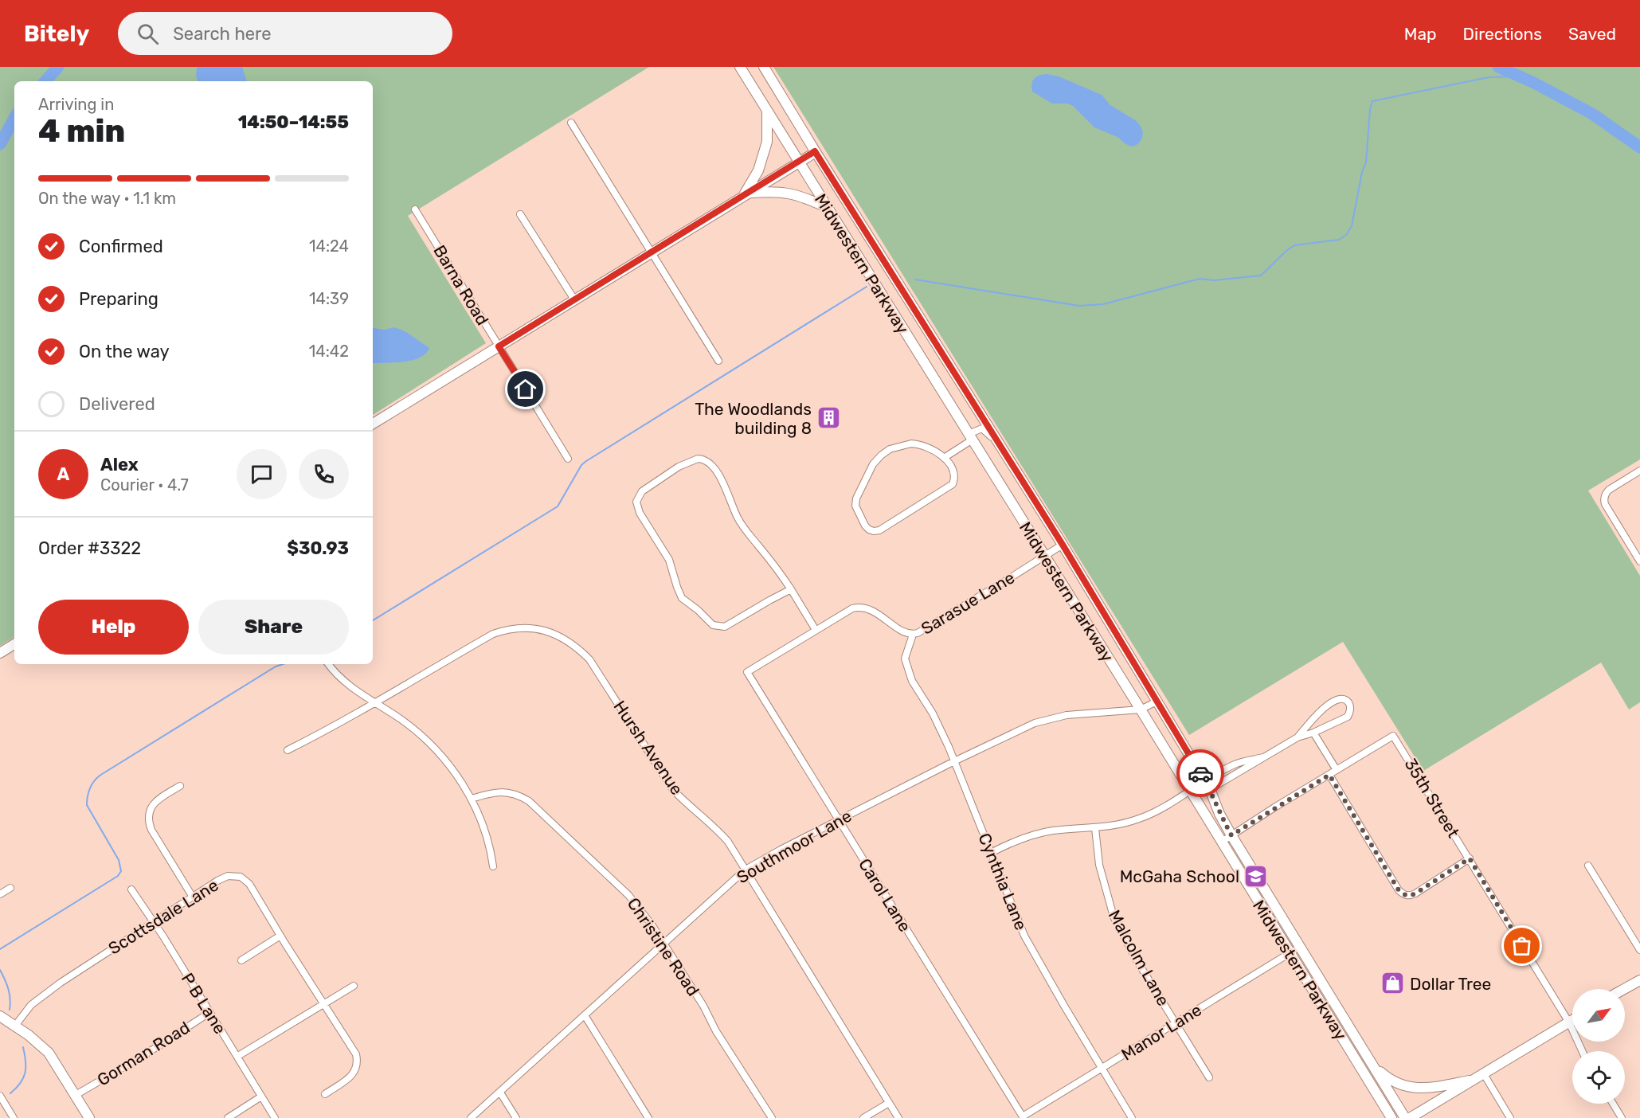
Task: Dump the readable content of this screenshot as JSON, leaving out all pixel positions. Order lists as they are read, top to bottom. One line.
{"streets":{"main road":["Midwestern Parkway"],"street":["Barna Road","Sarasue Lane","Hursh Avenue","35th Street","Southmoor Lane","Cynthia Lane","Carol Lane","Scottsdale Lane","Christine Road","Malcolm Lane","P B Lane","Manor Lane","Gorman Road"]},"crossings":[["Midwestern Parkway","Sarasue Lane"],["Midwestern Parkway","Southmoor Lane"],["Midwestern Parkway","Manor Lane"],["Sarasue Lane","Cynthia Lane"],["Sarasue Lane","Carol Lane"],["Hursh Avenue","Southmoor Lane"],["Southmoor Lane","Cynthia Lane"],["Southmoor Lane","Carol Lane"],["Southmoor Lane","Christine Road"],["Cynthia Lane","Manor Lane"],["Carol Lane","Manor Lane"],["Scottsdale Lane","P B Lane"],["Malcolm Lane","Manor Lane"],["P B Lane","Gorman Road"]],"places":{"building":["The Woodlands building 8"],"school or university":["McGaha School"],"shop":["Dollar Tree"]},"north":"top right","page":{"header":"Bitely","search":"Search here","nav":["Map","Directions","Saved"],"heading":["4 min","Arriving in","14:50–14:55"],"panel":["Alex","Courier · 4.7","Order #3322","$30.93"],"bar":"On the way · 1.1 km","list":[["Confirmed","14:24"],["Preparing","14:39"],["On the way","14:42"],"Delivered"],"round":"A","buttons":["Help","Share"]}}
